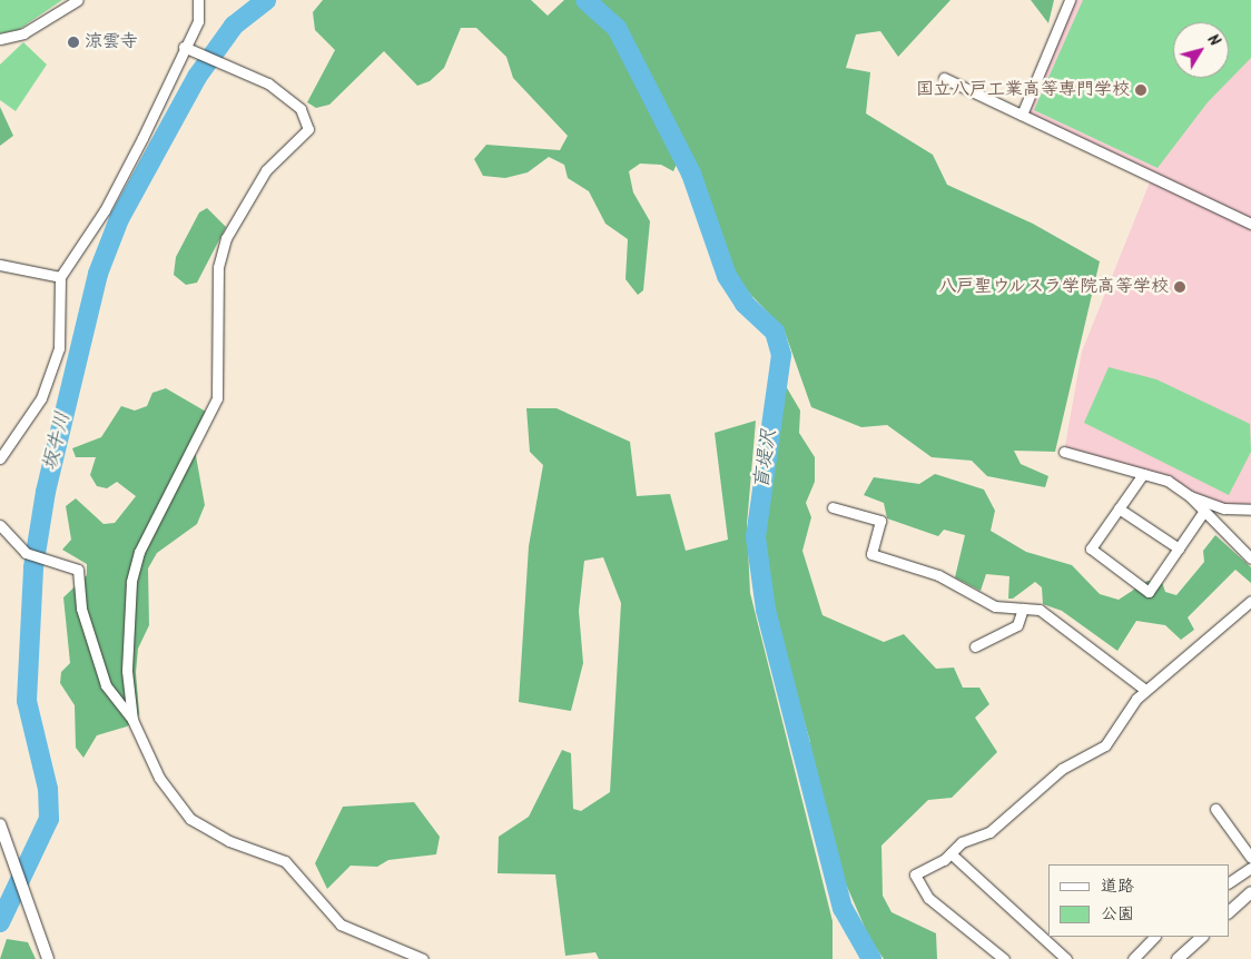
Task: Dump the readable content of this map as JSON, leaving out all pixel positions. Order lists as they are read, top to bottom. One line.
{"water":["坂牛川","盲堤沢"],"places":["涼雲寺","国立八戸工業高等専門学校","八戸聖ウルスラ学院高等学校"],"legend":["道路","公園"],"north":"top right"}
